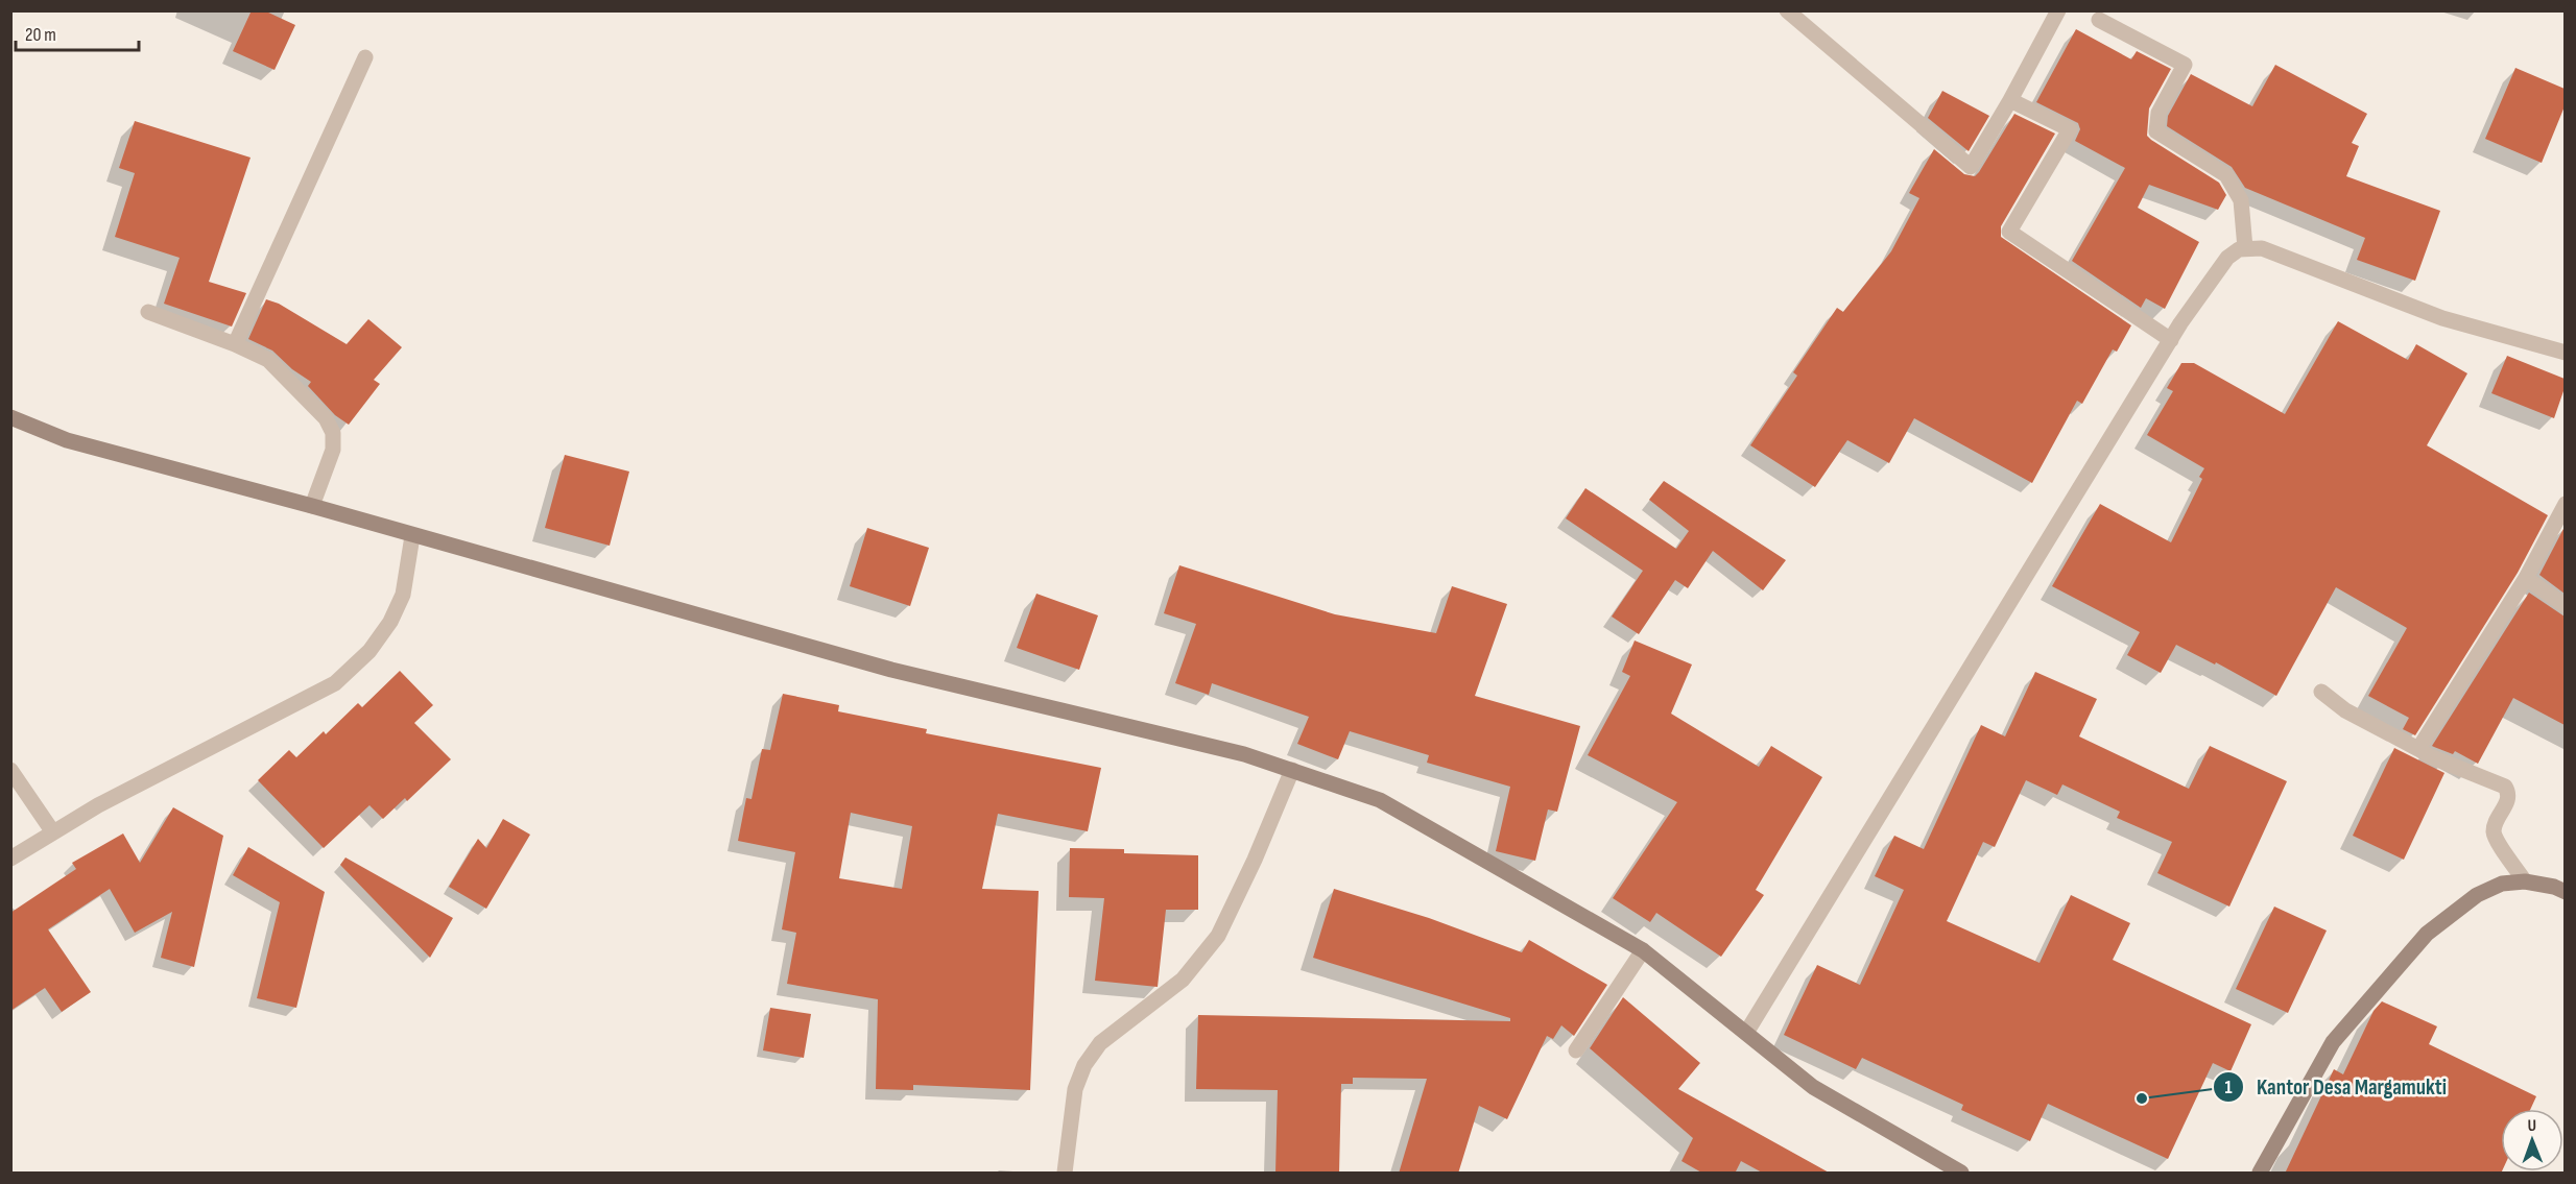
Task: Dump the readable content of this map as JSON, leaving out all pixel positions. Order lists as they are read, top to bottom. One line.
{"places":["Kantor Desa Margamukti"],"scale_bar":"20 m","north":"top"}
